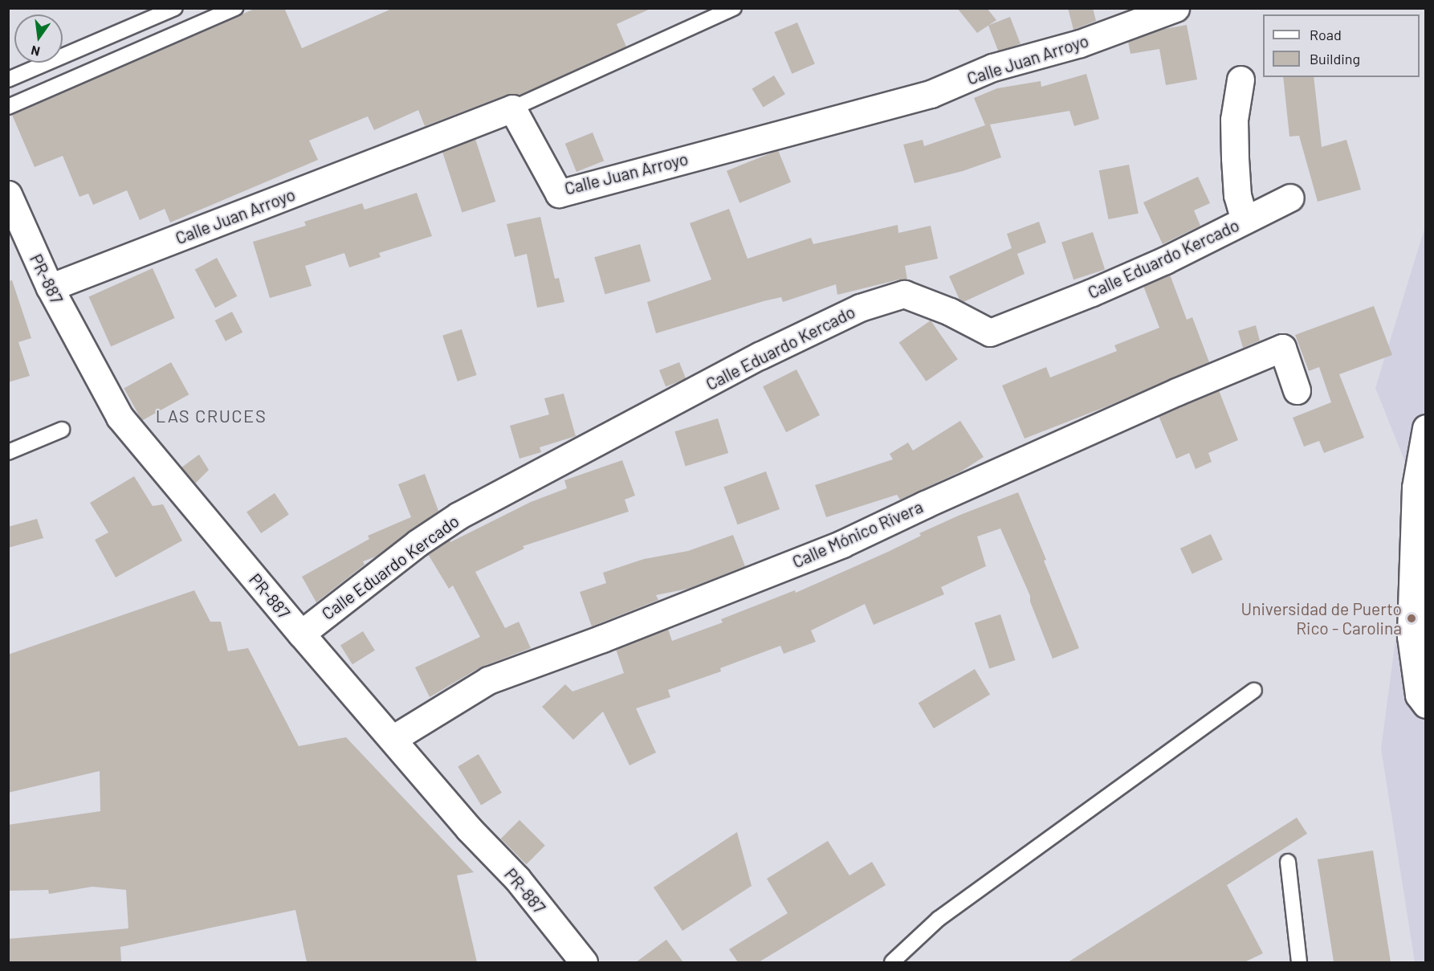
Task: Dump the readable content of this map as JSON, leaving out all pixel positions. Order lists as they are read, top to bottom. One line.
{"streets":{"street":["Calle Juan Arroyo","Calle Eduardo Kercado","PR-887","Calle Mónico Rivera"]},"crossings":[["Calle Juan Arroyo","PR-887"],["Calle Eduardo Kercado","PR-887"],["PR-887","Calle Mónico Rivera"]],"districts":["LAS CRUCES"],"places":["Universidad de Puerto Rico - Carolina"],"legend":["Road","Building"],"north":"bottom"}
